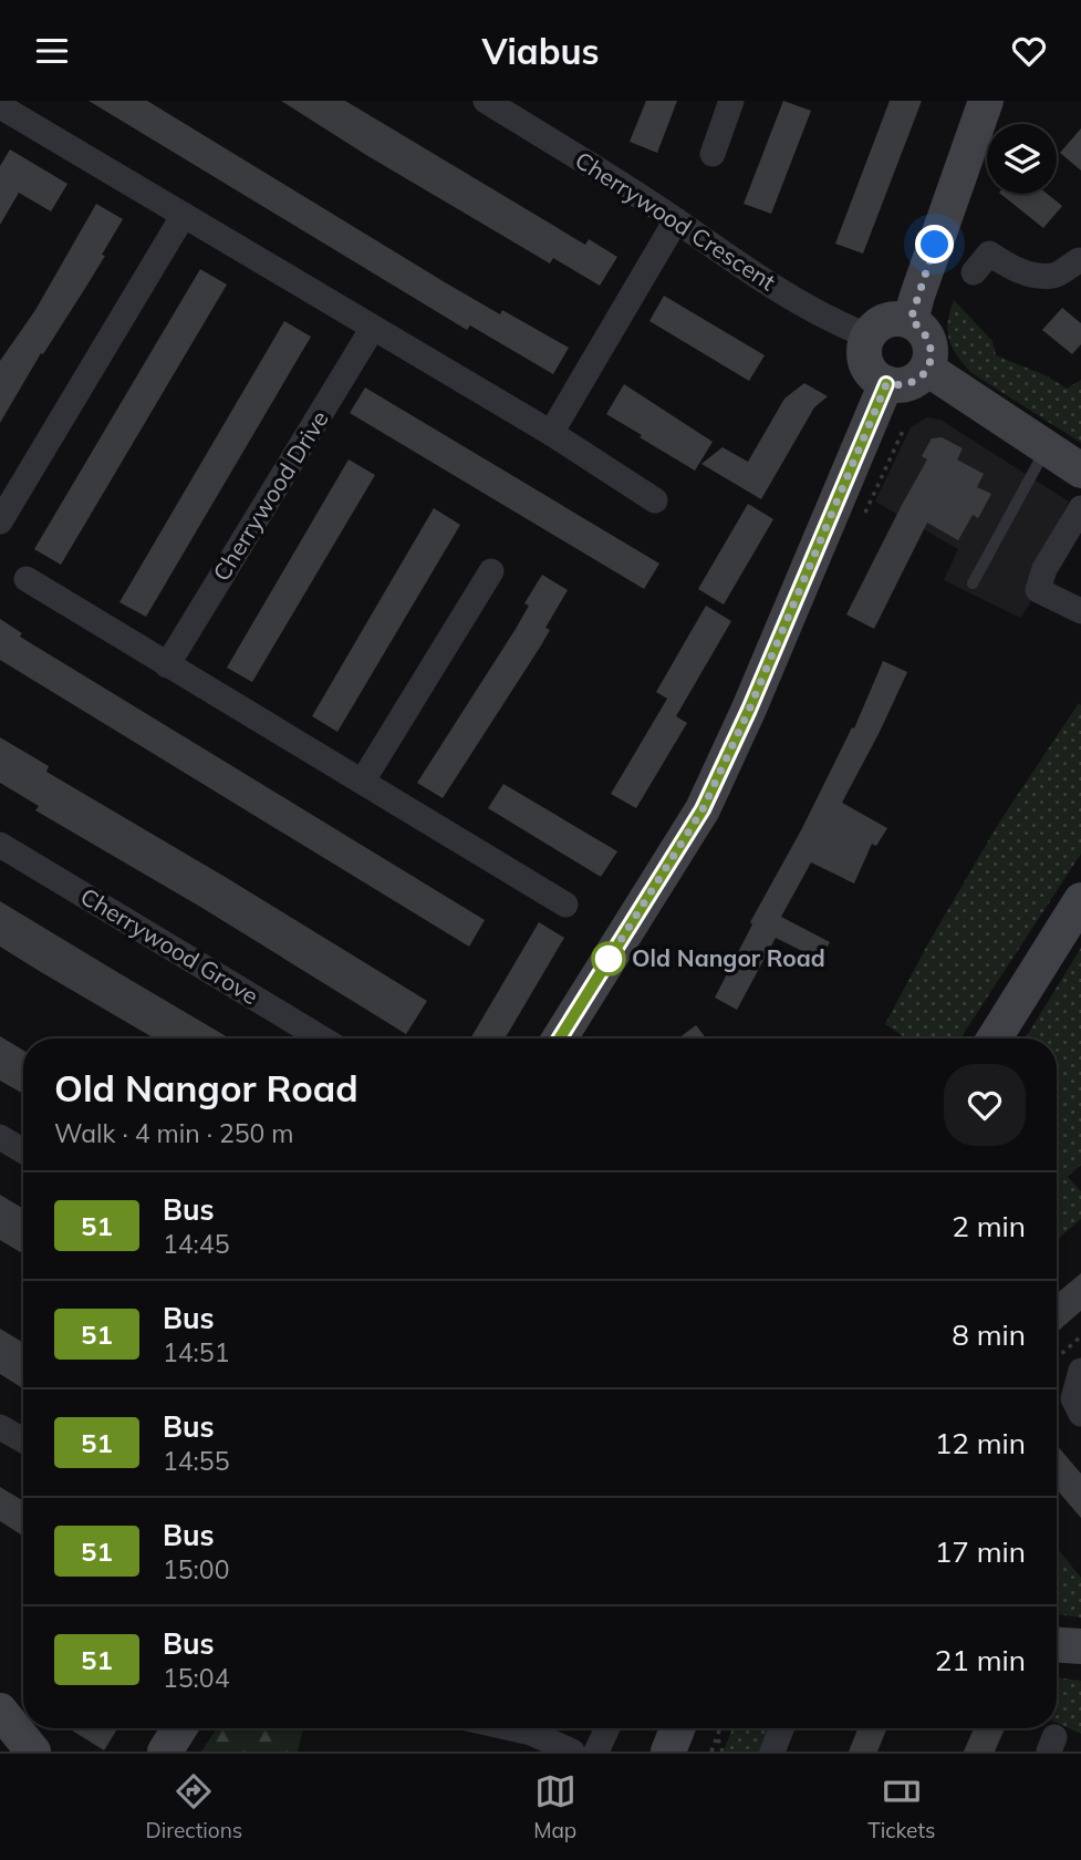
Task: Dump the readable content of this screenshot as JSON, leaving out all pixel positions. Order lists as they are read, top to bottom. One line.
{"streets":{"street":["Cherrywood Crescent","Cherrywood Drive","Cherrywood Grove"]},"places":["Old Nangor Road"],"lines":["bus line 51"],"page":{"header":"Viabus","heading":["Old Nangor Road","Walk · 4 min · 250 m"],"list":[{"mark":"51","name":"Bus","note":"14:45","value":"2 min"},{"mark":"51","name":"Bus","note":"14:51","value":"8 min"},{"mark":"51","name":"Bus","note":"14:55","value":"12 min"},{"mark":"51","name":"Bus","note":"15:00","value":"17 min"},{"mark":"51","name":"Bus","note":"15:04","value":"21 min"}],"tabs":["Directions","Map","Tickets"]}}
